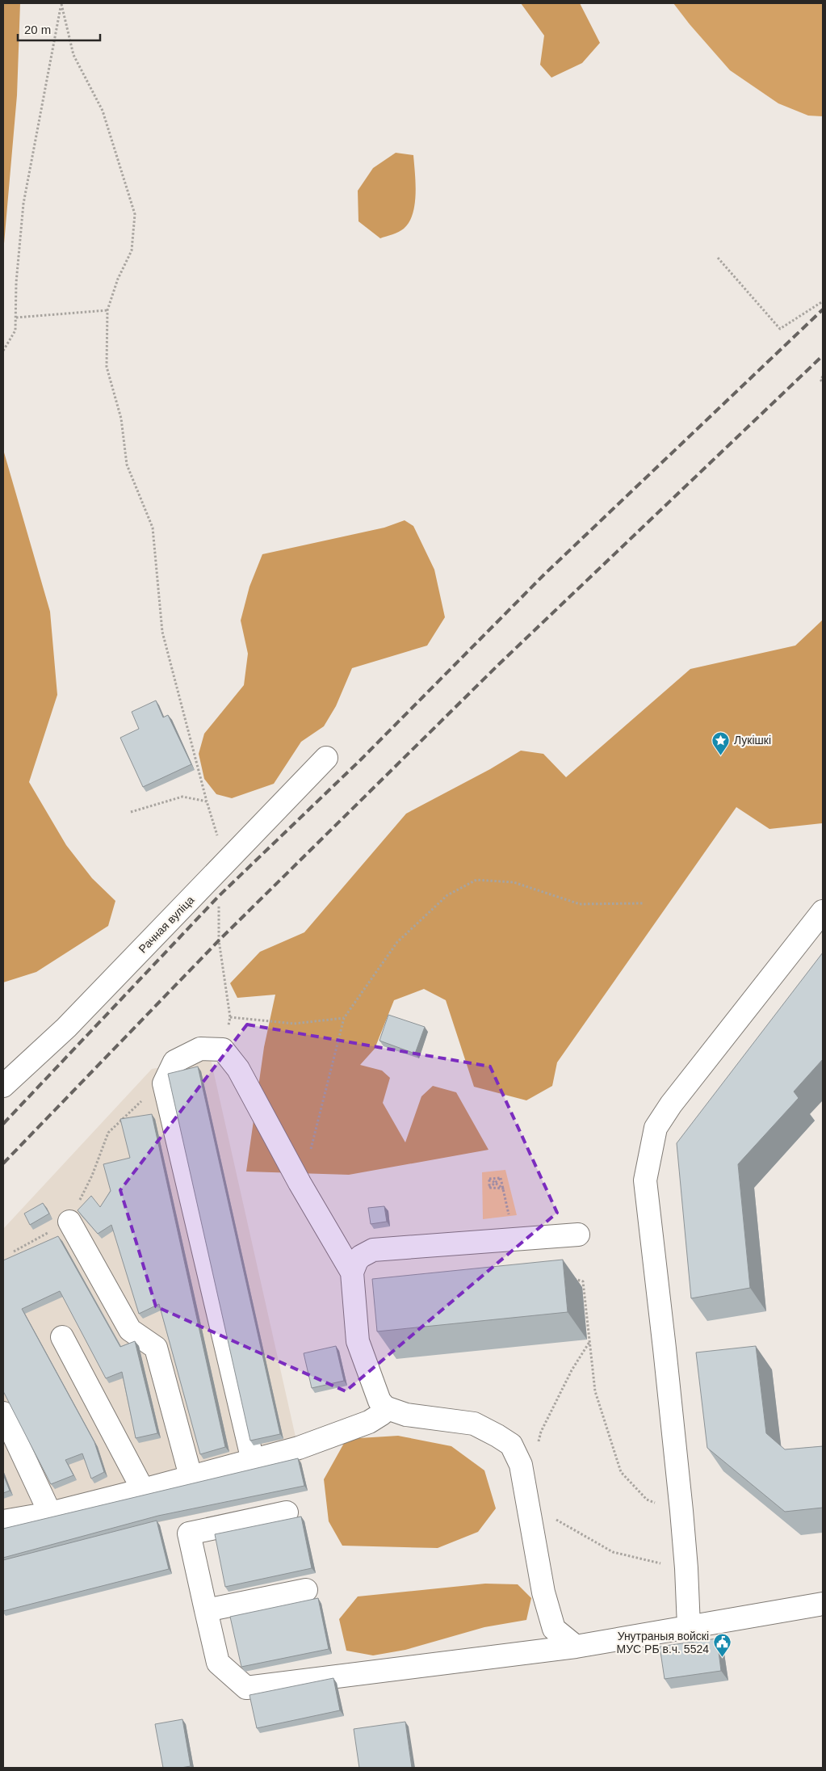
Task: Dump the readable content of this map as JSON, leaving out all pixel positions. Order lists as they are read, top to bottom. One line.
{"streets":{"street":["Рачная вуліца"]},"places":{"place":["Лукішкі"],"public building":["Унутраныя войскі МУС РБ в.ч. 5524"]},"scale_bar":"20 m"}
